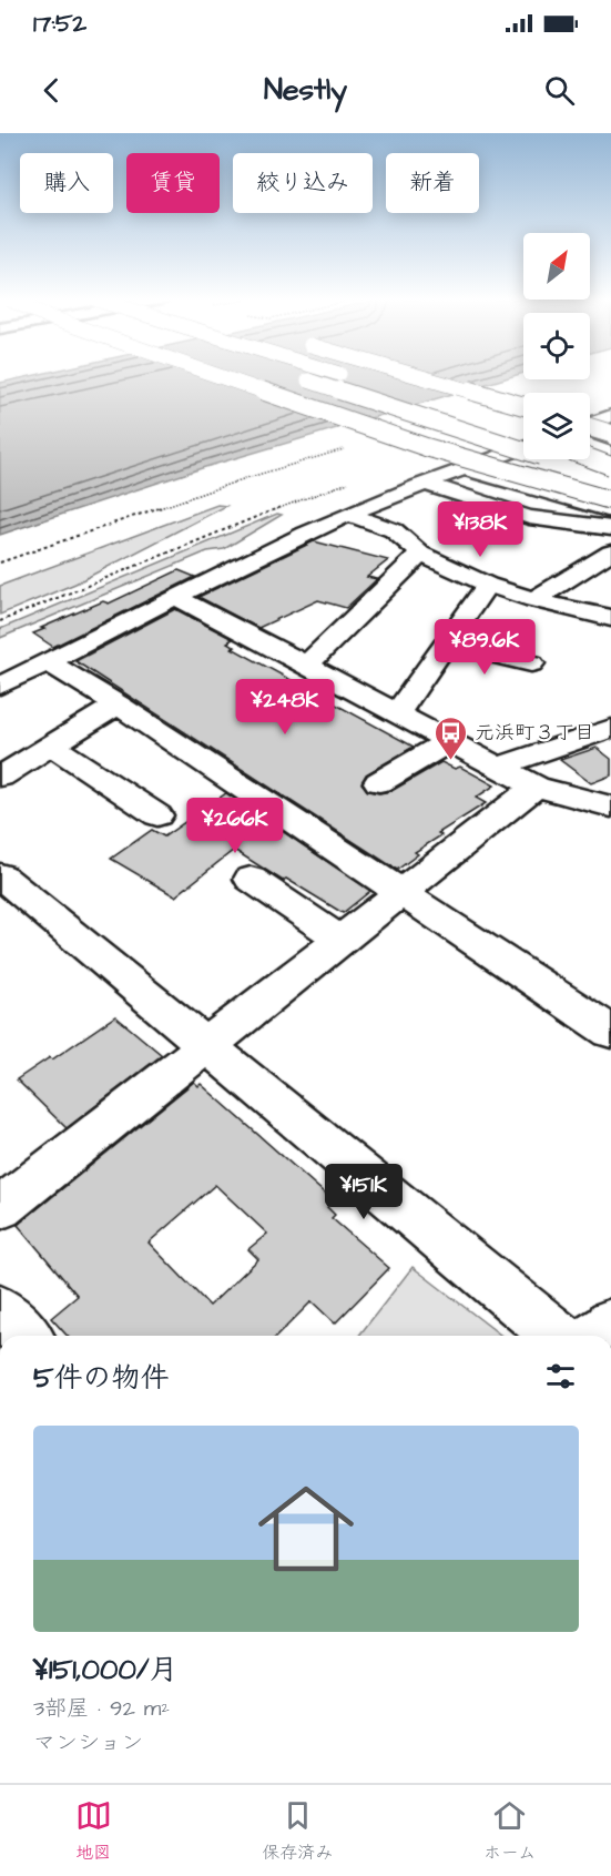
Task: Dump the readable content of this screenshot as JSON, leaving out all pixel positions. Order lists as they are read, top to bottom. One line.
{"places":{"bus stop":["元浜町３丁目"]},"north":"top right","page":{"status":"17:52","header":"Nestly","chip":["購入","賃貸","絞り込み","新着"],"price":["¥138K","¥89.6K","¥248K","¥266K","¥151K"],"heading":"5件の物件","list":[{"name":"¥151,000/月","note":"3部屋 · 92 m² · マンション"}],"tabs":["地図","保存済み","ホーム"]}}
